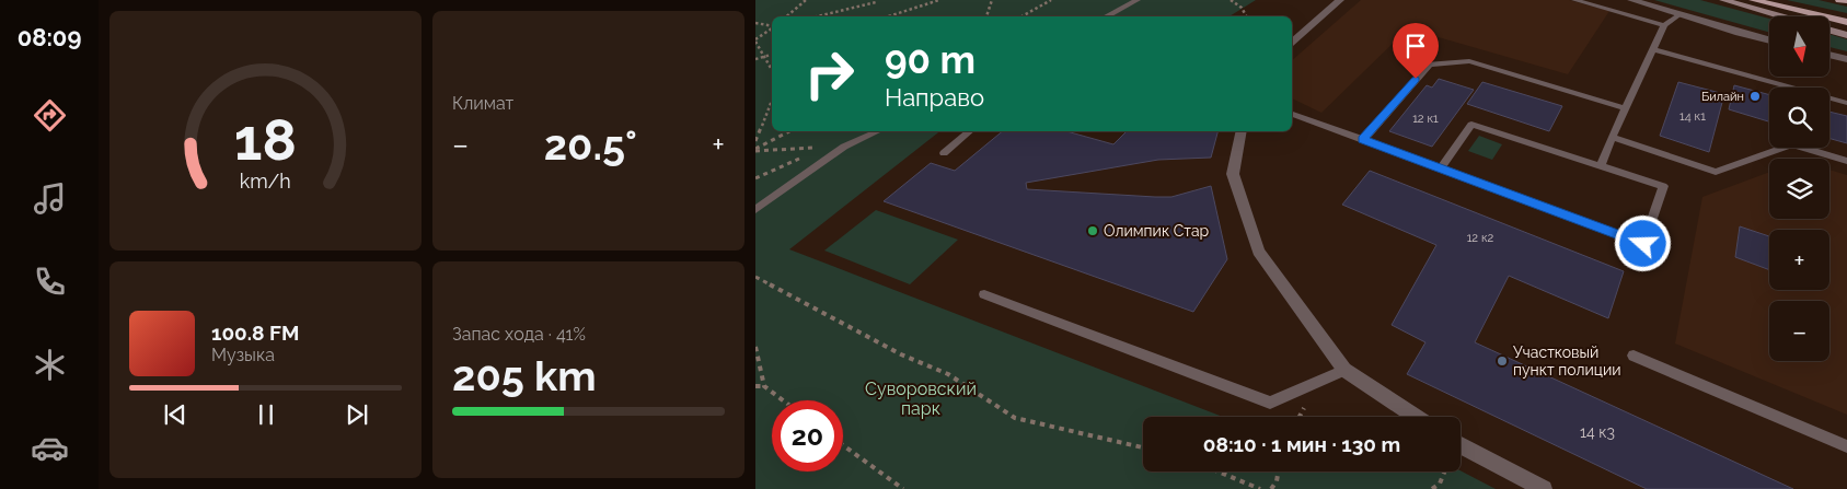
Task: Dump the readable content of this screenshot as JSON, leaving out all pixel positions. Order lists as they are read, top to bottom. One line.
{"parks":["Суворовский парк"],"places":["Билайн","Олимпик Стар","Участковый пункт полиции"],"house_numbers":["14 к1","12 к1","12 к2","14 к3"],"north":"bottom","page":{"tabs":"08:09","tile":["Климат",["Запас хода · 41%","205 km"]],"map_buttons":["+","−"],"turn":["90 m","Направо"],"heat":["−","20.5°","+"],"song":["100.8 FM","Музыка"],"limit":"20","trip":"08:10 · 1 мин · 130 m","gauge":["18","km/h"]}}
